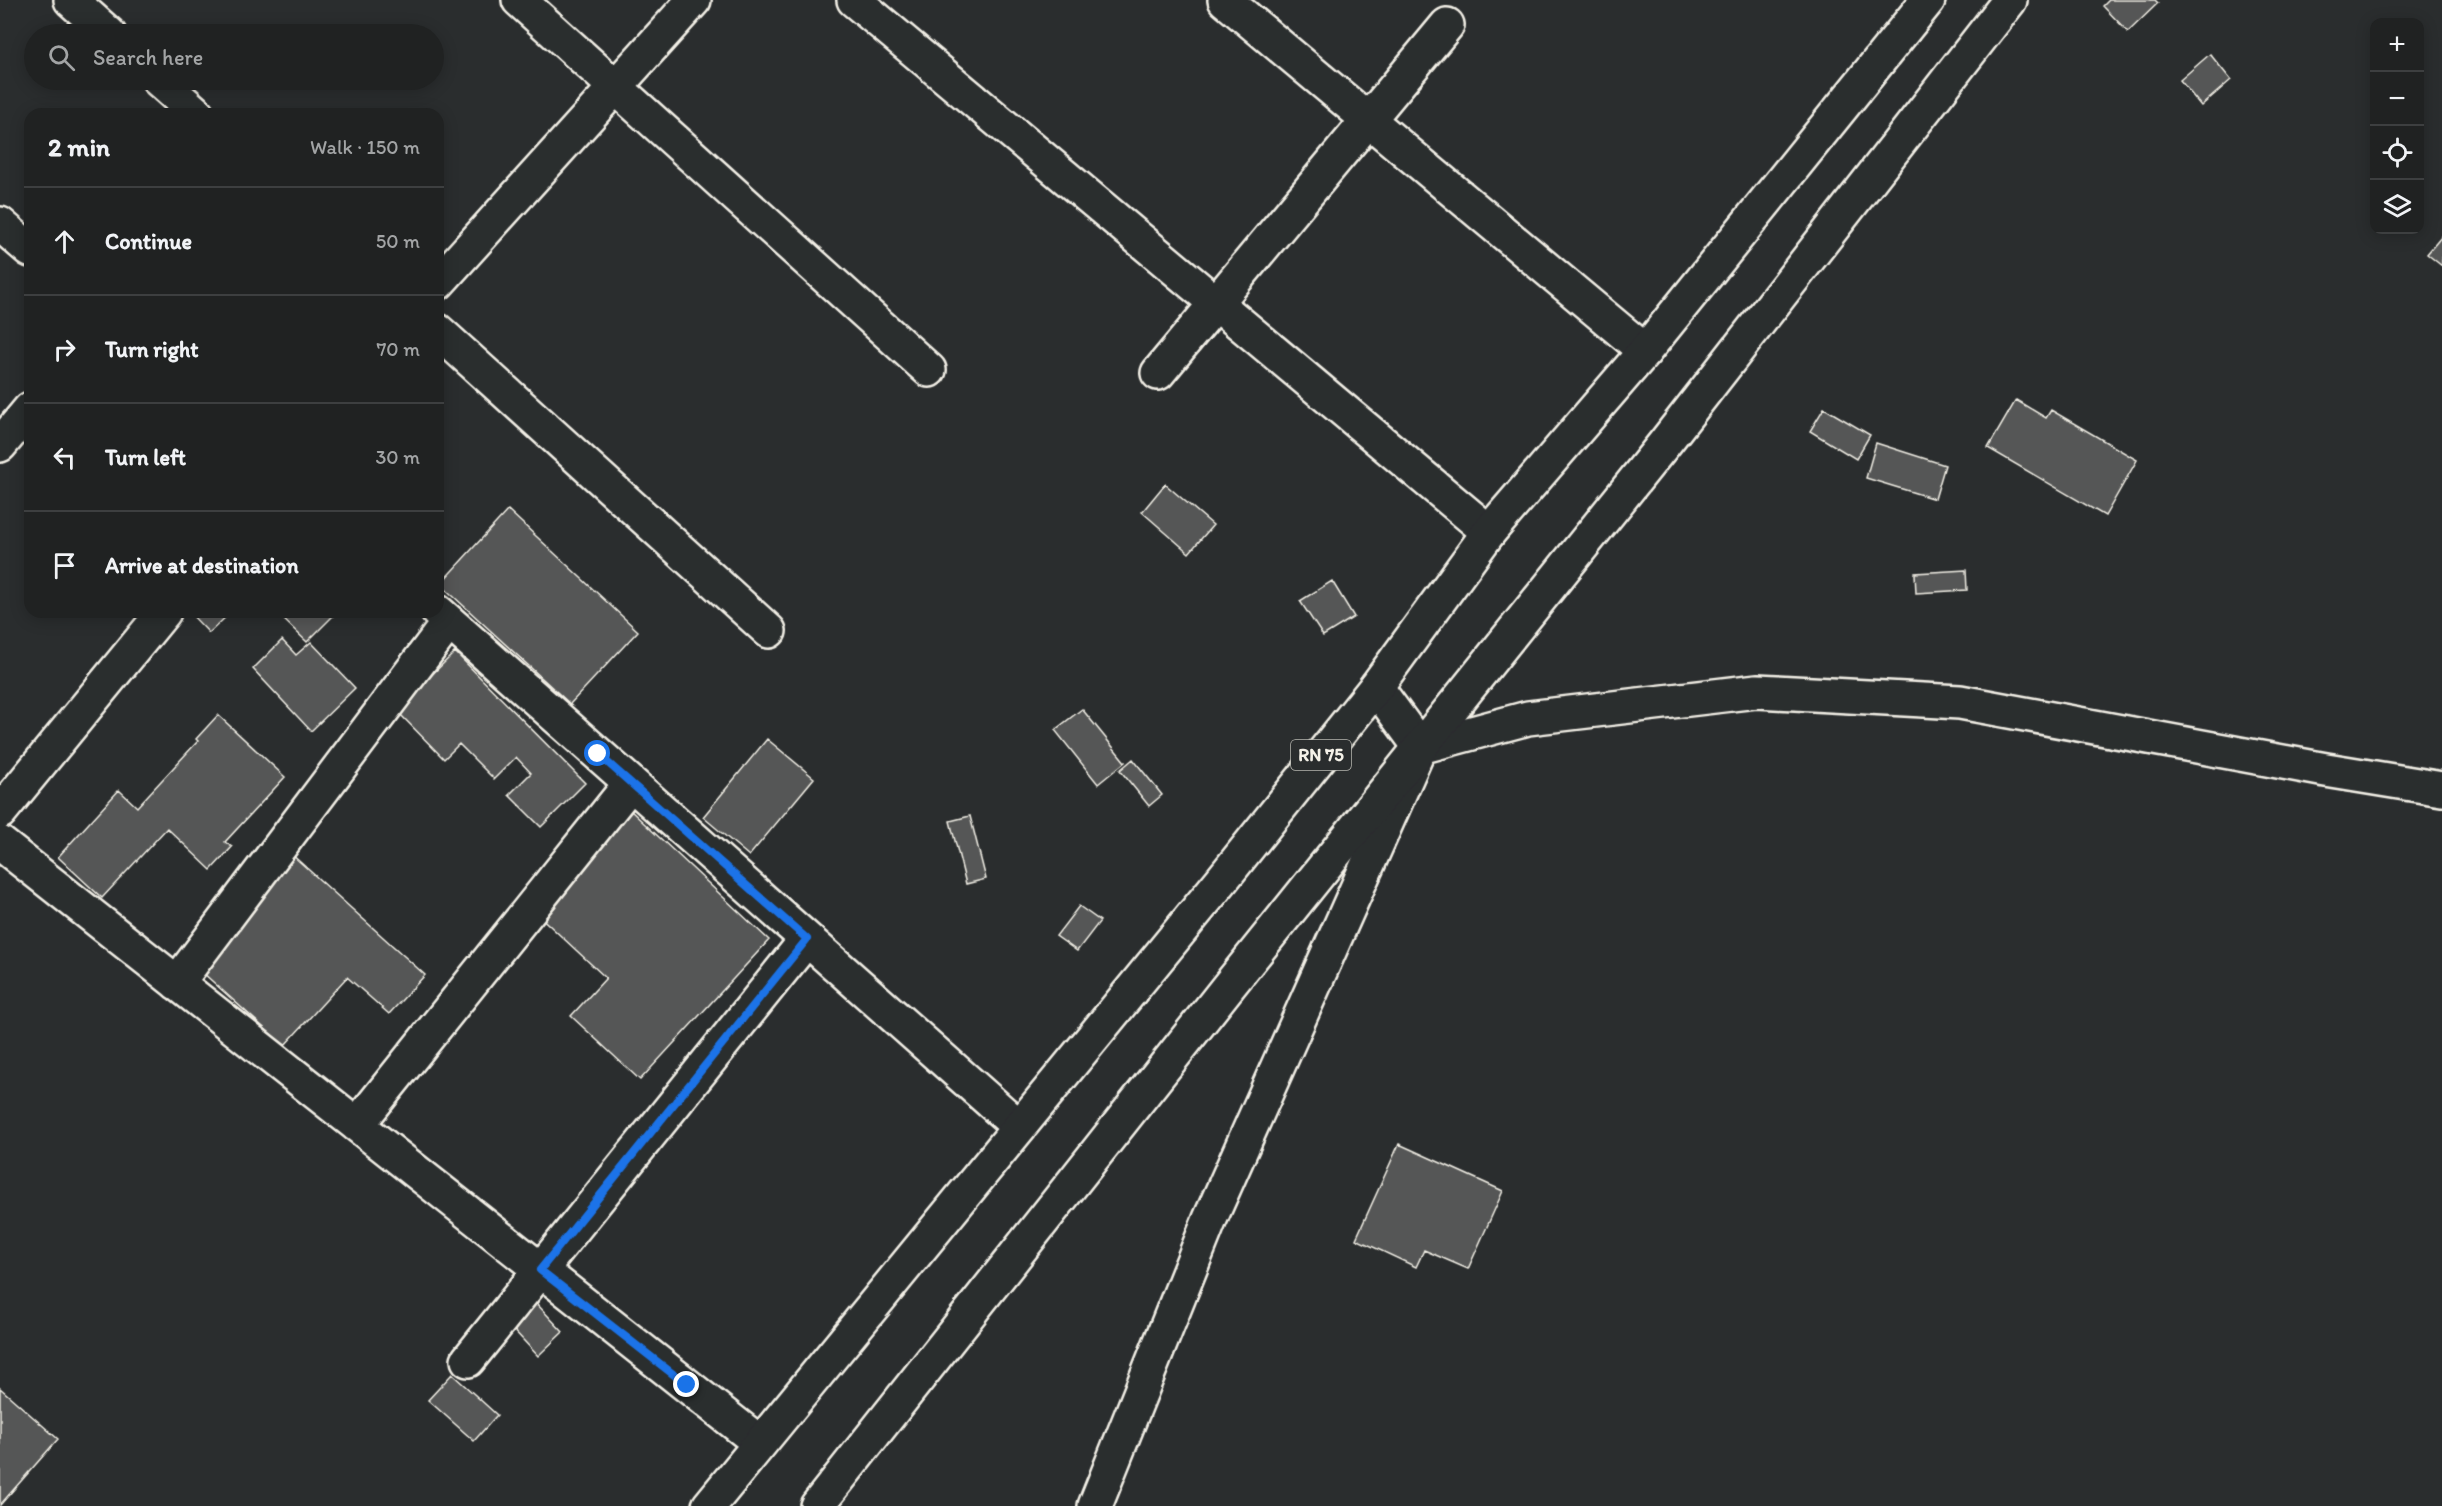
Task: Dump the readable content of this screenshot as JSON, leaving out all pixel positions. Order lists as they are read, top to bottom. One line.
{"streets":{"main road":["RN 75"]},"page":{"map_buttons":["+","−"],"search":"Search here","heading":["2 min","Walk · 150 m"],"list":[["Continue","50 m"],["Turn right","70 m"],["Turn left","30 m"],"Arrive at destination"]}}
